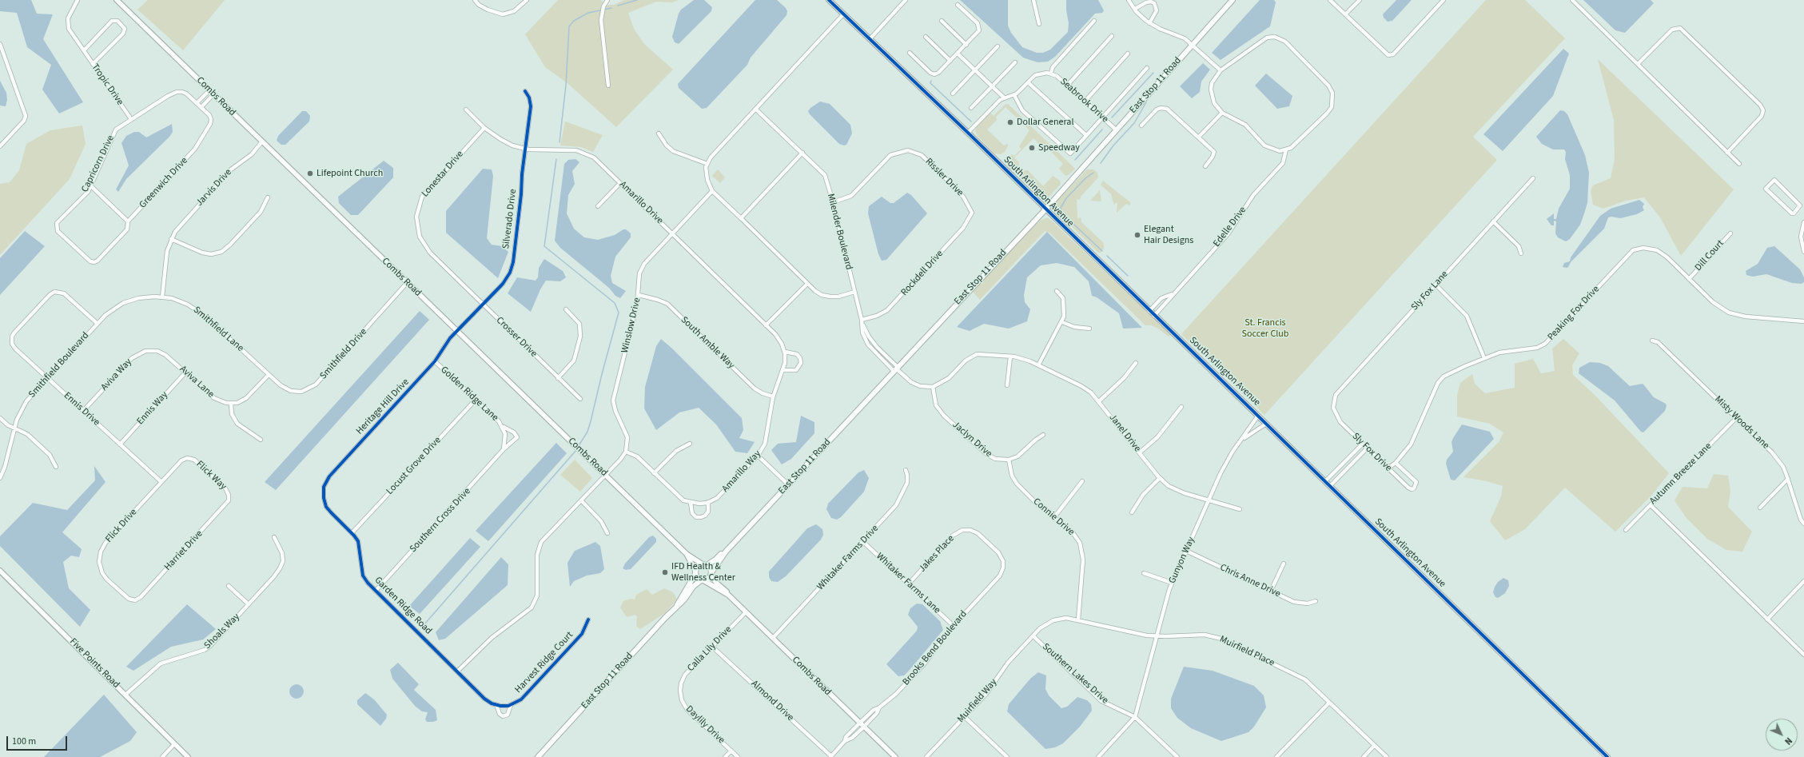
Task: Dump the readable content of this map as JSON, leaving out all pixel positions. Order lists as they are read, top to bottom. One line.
{"streets":{"main road":["East Stop 11 Road"],"street":["Tropic Drive","Combs Road","Seabrook Drive","Capricorn Drive","Lonestar Drive","Rissler Drive","Greenwich Drive","Jarvis Drive","South Arlington Avenue","Amarillo Drive","Silverado Drive","Edelle Drive","Milender Boulevard","Dill Court","Rockdell Drive","Sly Fox Lane","Peaking Fox Drive","Winslow Drive","Smithfield Lane","Crosser Drive","South Amble Way","Smithfield Drive","Smithfield Boulevard","Aviva Way","Aviva Lane","Golden Ridge Lane","Heritage Hill Drive","Ennis Way","Ennis Drive","Misty Woods Lane","Janel Drive","Jaclyn Drive","Sly Fox Drive","Locust Grove Drive","Amarillo Way","Autumn Breeze Lane","Flick Way","Connie Drive","Southern Cross Drive","Flick Drive","Harriet Drive","Jakes Place","Whitaker Farms Drive","Gunyon Way","Chris Anne Drive","Whitaker Farms Lane","Garden Ridge Road","Shoals Way","Brooks Bend Boulevard","Calla Lily Drive","Muirfield Place","Harvest Ridge Court","Five Points Road","Southern Lakes Drive","Almond Drive","Muirfield Way","Daylily Drive"]},"crossings":[["Tropic Drive","Capricorn Drive"],["East Stop 11 Road","Combs Road"],["East Stop 11 Road","Seabrook Drive"],["East Stop 11 Road","South Arlington Avenue"],["East Stop 11 Road","Milender Boulevard"],["Combs Road","Jarvis Drive"],["Combs Road","Silverado Drive"],["Combs Road","Smithfield Drive"],["Combs Road","Heritage Hill Drive"],["Combs Road","Whitaker Farms Drive"],["Combs Road","Brooks Bend Boulevard"],["Combs Road","Calla Lily Drive"],["Capricorn Drive","Greenwich Drive"],["Lonestar Drive","Amarillo Drive"],["Lonestar Drive","Crosser Drive"],["Rissler Drive","Milender Boulevard"],["Rissler Drive","Rockdell Drive"],["South Arlington Avenue","Edelle Drive"],["South Arlington Avenue","Gunyon Way"],["Amarillo Drive","Silverado Drive"],["Amarillo Drive","Winslow Drive"],["Silverado Drive","Crosser Drive"],["Silverado Drive","Heritage Hill Drive"],["Milender Boulevard","Rockdell Drive"],["Dill Court","Peaking Fox Drive"],["Sly Fox Lane","Sly Fox Drive"],["Peaking Fox Drive","Sly Fox Drive"],["Winslow Drive","South Amble Way"],["Smithfield Lane","Smithfield Drive"],["Smithfield Lane","Smithfield Boulevard"],["South Amble Way","Amarillo Way"],["Smithfield Boulevard","Ennis Drive"],["Aviva Way","Aviva Lane"],["Aviva Way","Ennis Drive"],["Aviva Lane","Ennis Way"],["Golden Ridge Lane","Heritage Hill Drive"],["Golden Ridge Lane","Locust Grove Drive"],["Golden Ridge Lane","Southern Cross Drive"],["Heritage Hill Drive","Garden Ridge Road"],["Ennis Way","Ennis Drive"],["Ennis Drive","Flick Way"],["Ennis Drive","Flick Drive"],["Misty Woods Lane","Autumn Breeze Lane"],["Janel Drive","Gunyon Way"],["Jaclyn Drive","Connie Drive"],["Locust Grove Drive","Garden Ridge Road"],["Flick Way","Flick Drive"],["Flick Way","Harriet Drive"],["Connie Drive","Muirfield Place"],["Southern Cross Drive","Garden Ridge Road"],["Flick Drive","Harriet Drive"],["Jakes Place","Whitaker Farms Lane"],["Jakes Place","Brooks Bend Boulevard"],["Whitaker Farms Drive","Whitaker Farms Lane"],["Gunyon Way","Chris Anne Drive"],["Gunyon Way","Muirfield Place"],["Gunyon Way","Southern Lakes Drive"],["Whitaker Farms Lane","Brooks Bend Boulevard"],["Garden Ridge Road","Harvest Ridge Court"],["Shoals Way","Five Points Road"],["Calla Lily Drive","Almond Drive"],["Calla Lily Drive","Daylily Drive"],["Muirfield Place","Muirfield Way"],["Southern Lakes Drive","Muirfield Way"]],"parks":["St. Francis Soccer Club"],"places":["Dollar General","Speedway","Lifepoint Church","Elegant Hair Designs","IFD Health & Wellness Center"],"scale_bar":"100 m","north":"bottom right"}
